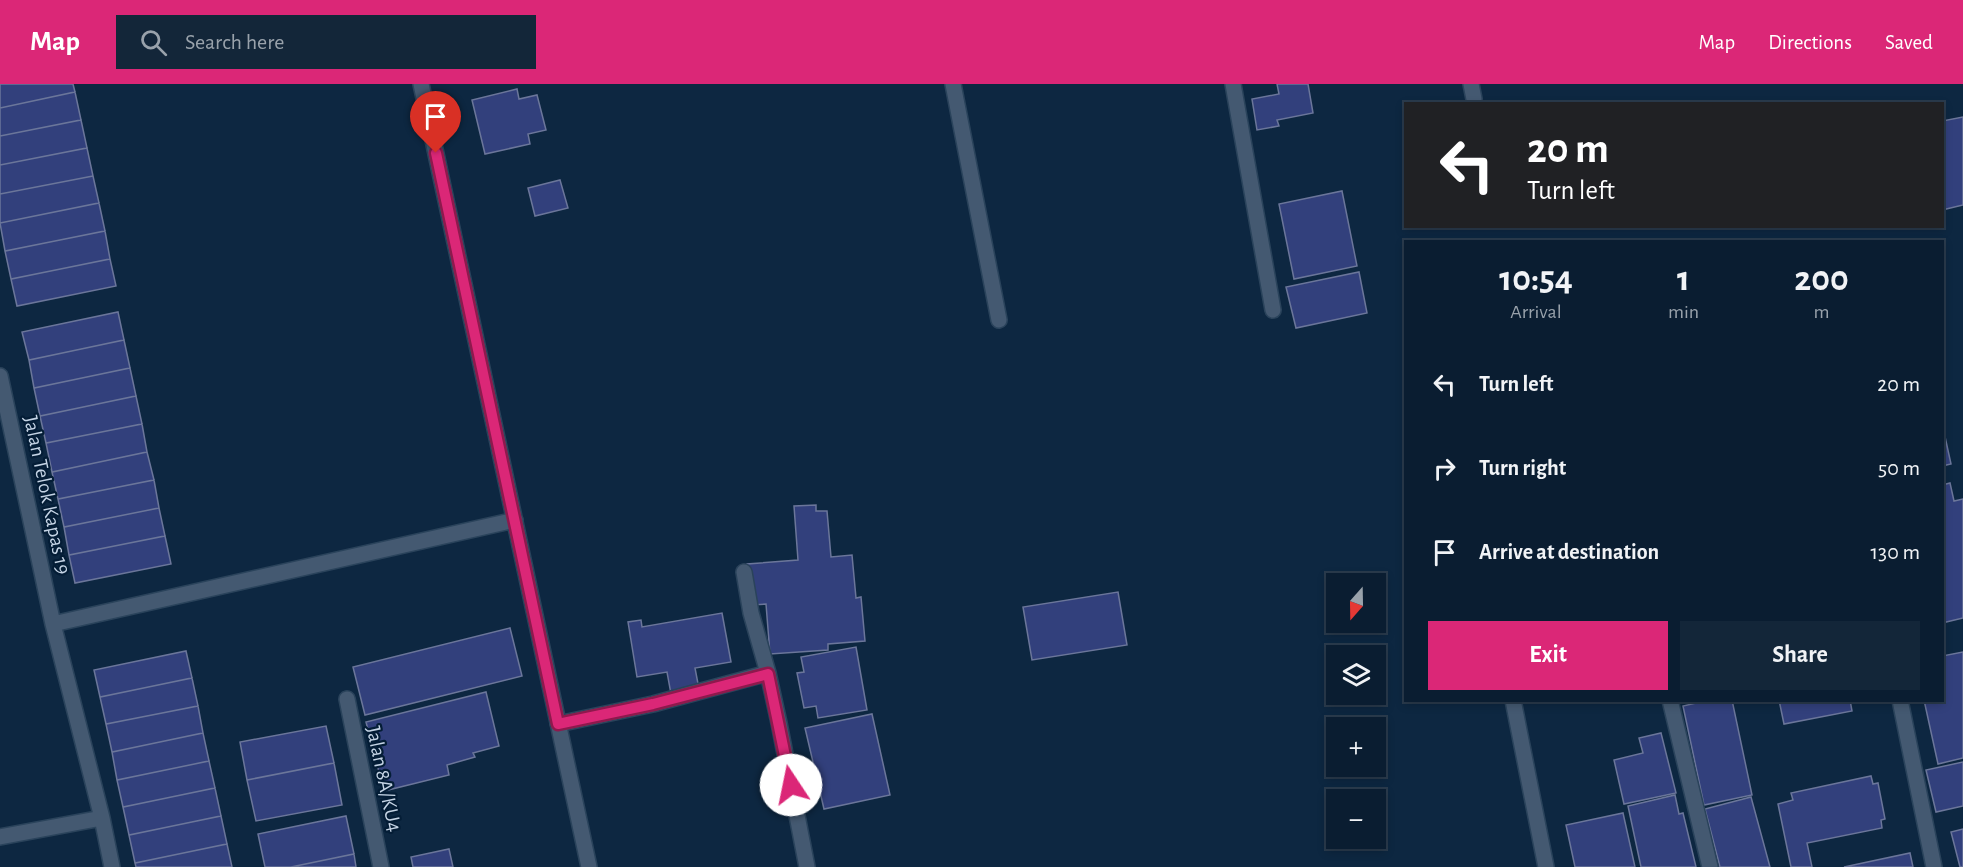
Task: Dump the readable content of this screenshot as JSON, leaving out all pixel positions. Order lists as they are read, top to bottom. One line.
{"streets":{"street":["Jalan Telok Kapas 19","Jalan 8A/KU4"]},"north":"bottom","page":{"header":"Map","search":"Search here","nav":["Map","Directions","Saved"],"turn":["20 m","Turn left"],"eta":["10:54","Arrival","1","min","200","m"],"list":[{"name":"Turn left","value":"20 m"},{"name":"Turn right","value":"50 m"},{"name":"Arrive at destination","value":"130 m"}],"map_buttons":["+","−"],"buttons":["Exit","Share"]}}
